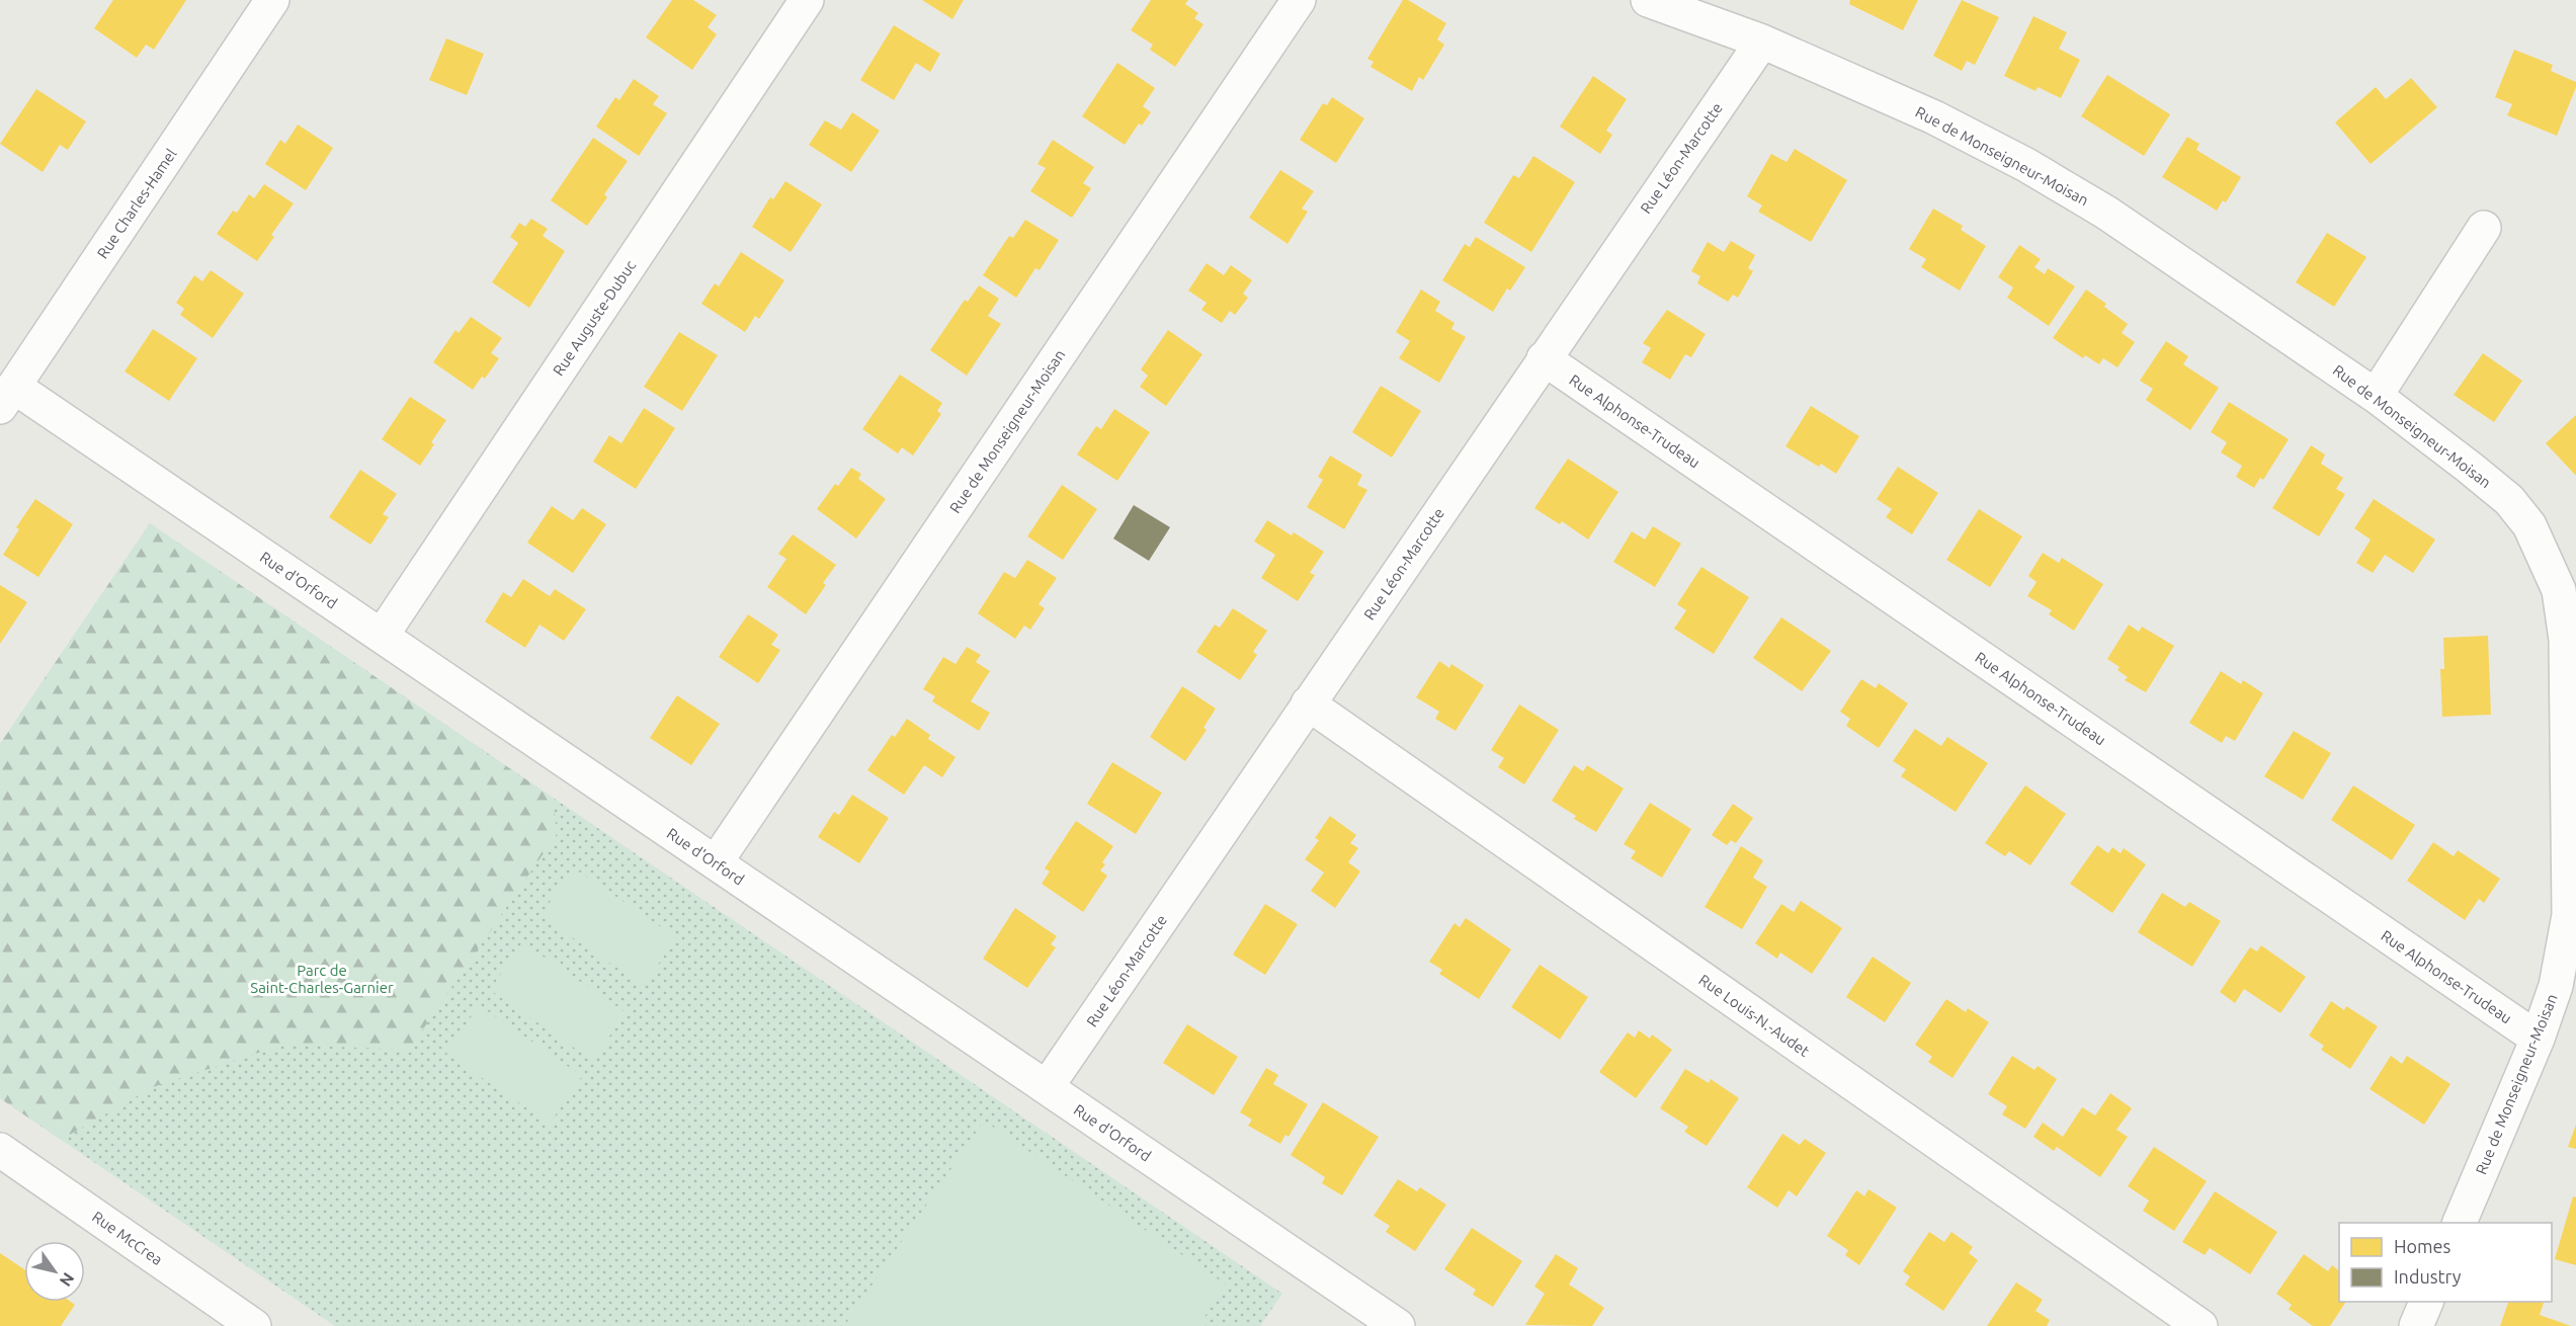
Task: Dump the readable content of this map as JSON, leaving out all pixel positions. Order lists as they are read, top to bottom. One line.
{"streets":{"street":["Rue de Monseigneur-Moisan","Rue Léon-Marcotte","Rue Charles-Hamel","Rue Auguste-Dubuc","Rue Alphonse-Trudeau","Rue d'Orford","Rue Louis-N.-Audet","Rue McCrea"]},"crossings":[["Rue de Monseigneur-Moisan","Rue Léon-Marcotte"],["Rue de Monseigneur-Moisan","Rue Alphonse-Trudeau"],["Rue de Monseigneur-Moisan","Rue d'Orford"],["Rue Léon-Marcotte","Rue Alphonse-Trudeau"],["Rue Léon-Marcotte","Rue d'Orford"],["Rue Léon-Marcotte","Rue Louis-N.-Audet"],["Rue Charles-Hamel","Rue d'Orford"],["Rue Auguste-Dubuc","Rue d'Orford"]],"parks":["Parc de Saint-Charles-Garnier"],"legend":["Homes","Industry"],"north":"bottom right"}
